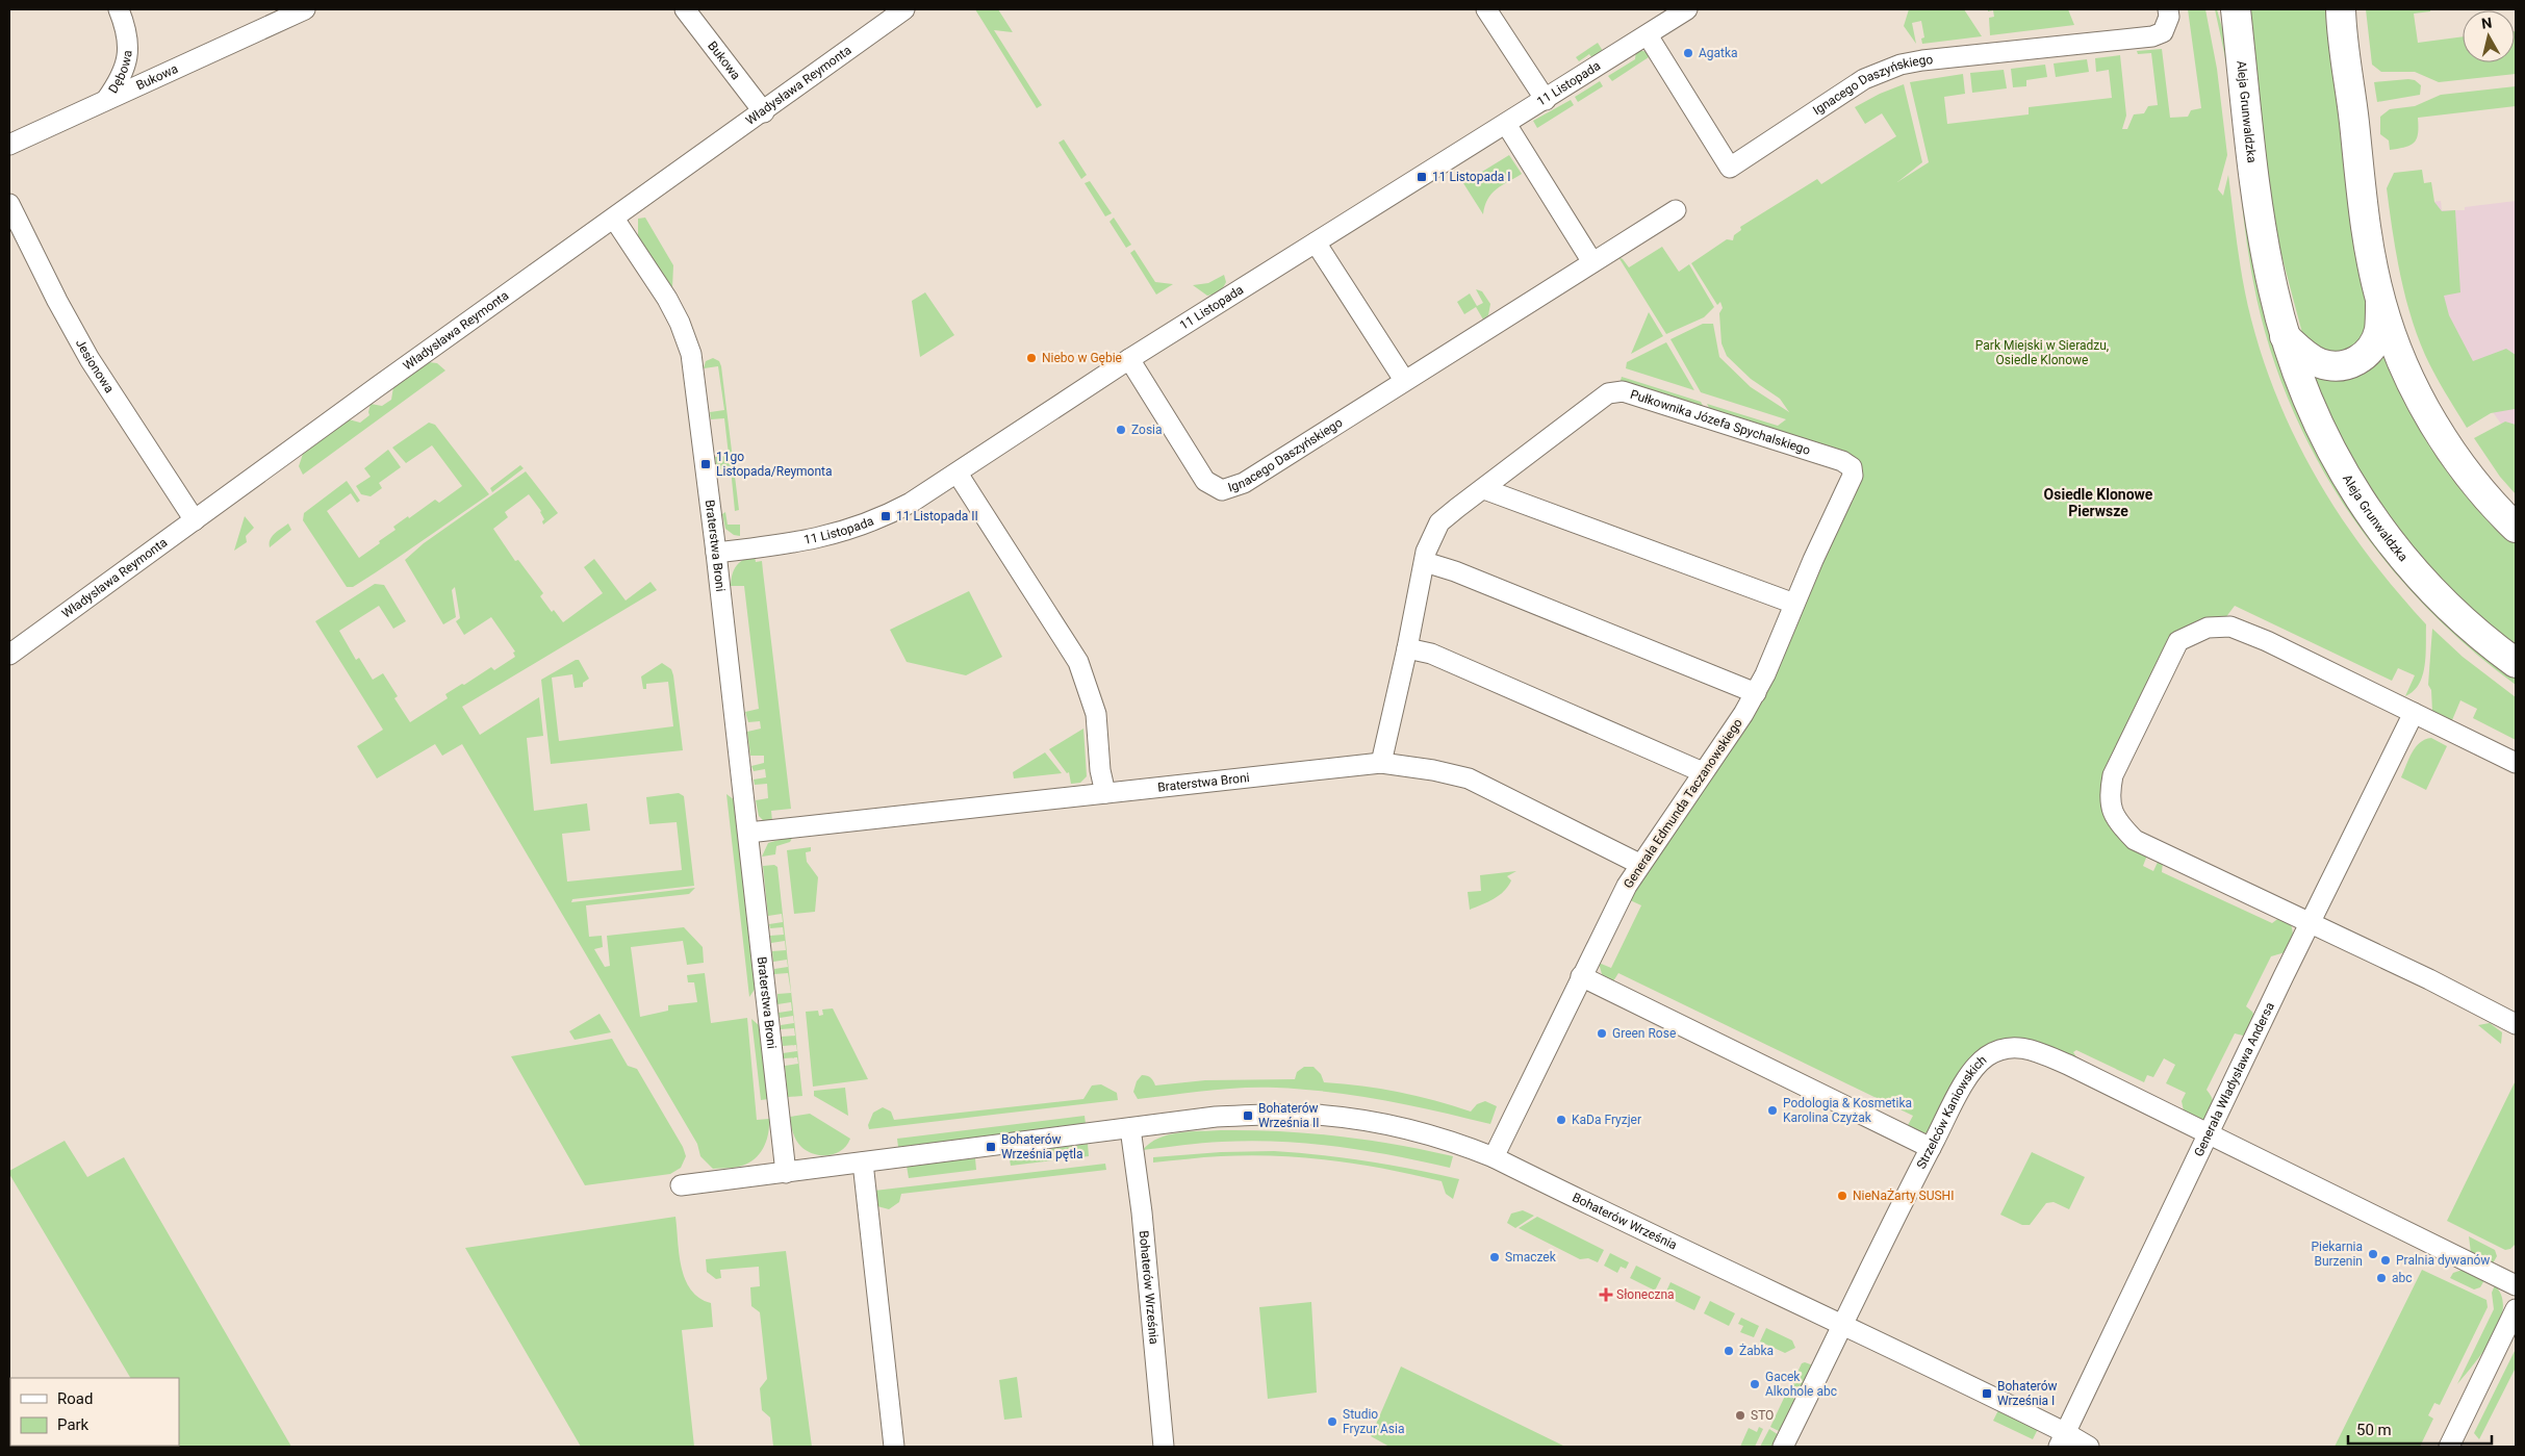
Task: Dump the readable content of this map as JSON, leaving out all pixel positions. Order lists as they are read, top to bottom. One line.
{"streets":{"street":["Bukowa","Dębowa","11 Listopada","Władysława Reymonta","Ignacego Daszyńskiego","Aleja Grunwaldzka","Jesionowa","Pułkownika Józefa Spychalskiego","Braterstwa Broni","Generała Edmunda Taczanowskiego","Generała Władysława Andersa","Strzelców Kaniowskich","Bohaterów Września"]},"crossings":[["Bukowa","Dębowa"],["Bukowa","Władysława Reymonta"],["11 Listopada","Ignacego Daszyńskiego"],["11 Listopada","Braterstwa Broni"],["Władysława Reymonta","Jesionowa"],["Władysława Reymonta","Braterstwa Broni"],["Pułkownika Józefa Spychalskiego","Braterstwa Broni"],["Pułkownika Józefa Spychalskiego","Generała Edmunda Taczanowskiego"],["Braterstwa Broni","Generała Edmunda Taczanowskiego"],["Braterstwa Broni","Bohaterów Września"],["Generała Edmunda Taczanowskiego","Bohaterów Września"],["Generała Władysława Andersa","Strzelców Kaniowskich"],["Generała Władysława Andersa","Bohaterów Września"],["Strzelców Kaniowskich","Bohaterów Września"]],"districts":["Osiedle Klonowe Pierwsze"],"parks":["Park Miejski w Sieradzu, Osiedle Klonowe"],"places":{"other":["Agatka","Niebo w Gębie","Zosia","Green Rose","Podologia & Kosmetika Karolina Czyżak","KaDa Fryzjer","NieNaŻarty SUSHI","Piekarnia Burzenin","Smaczek","Pralnia dywanów","abc","Żabka","Gacek Alkohole abc","STO","Studio Fryzur Asia"],"transit":["11 Listopada I","11go Listopada/Reymonta","11 Listopada II","Bohaterów Września II","Bohaterów Września pętla","Bohaterów Września I"],"health":["Słoneczna"]},"legend":["Road","Park"],"scale_bar":"50 m","north":"top"}
